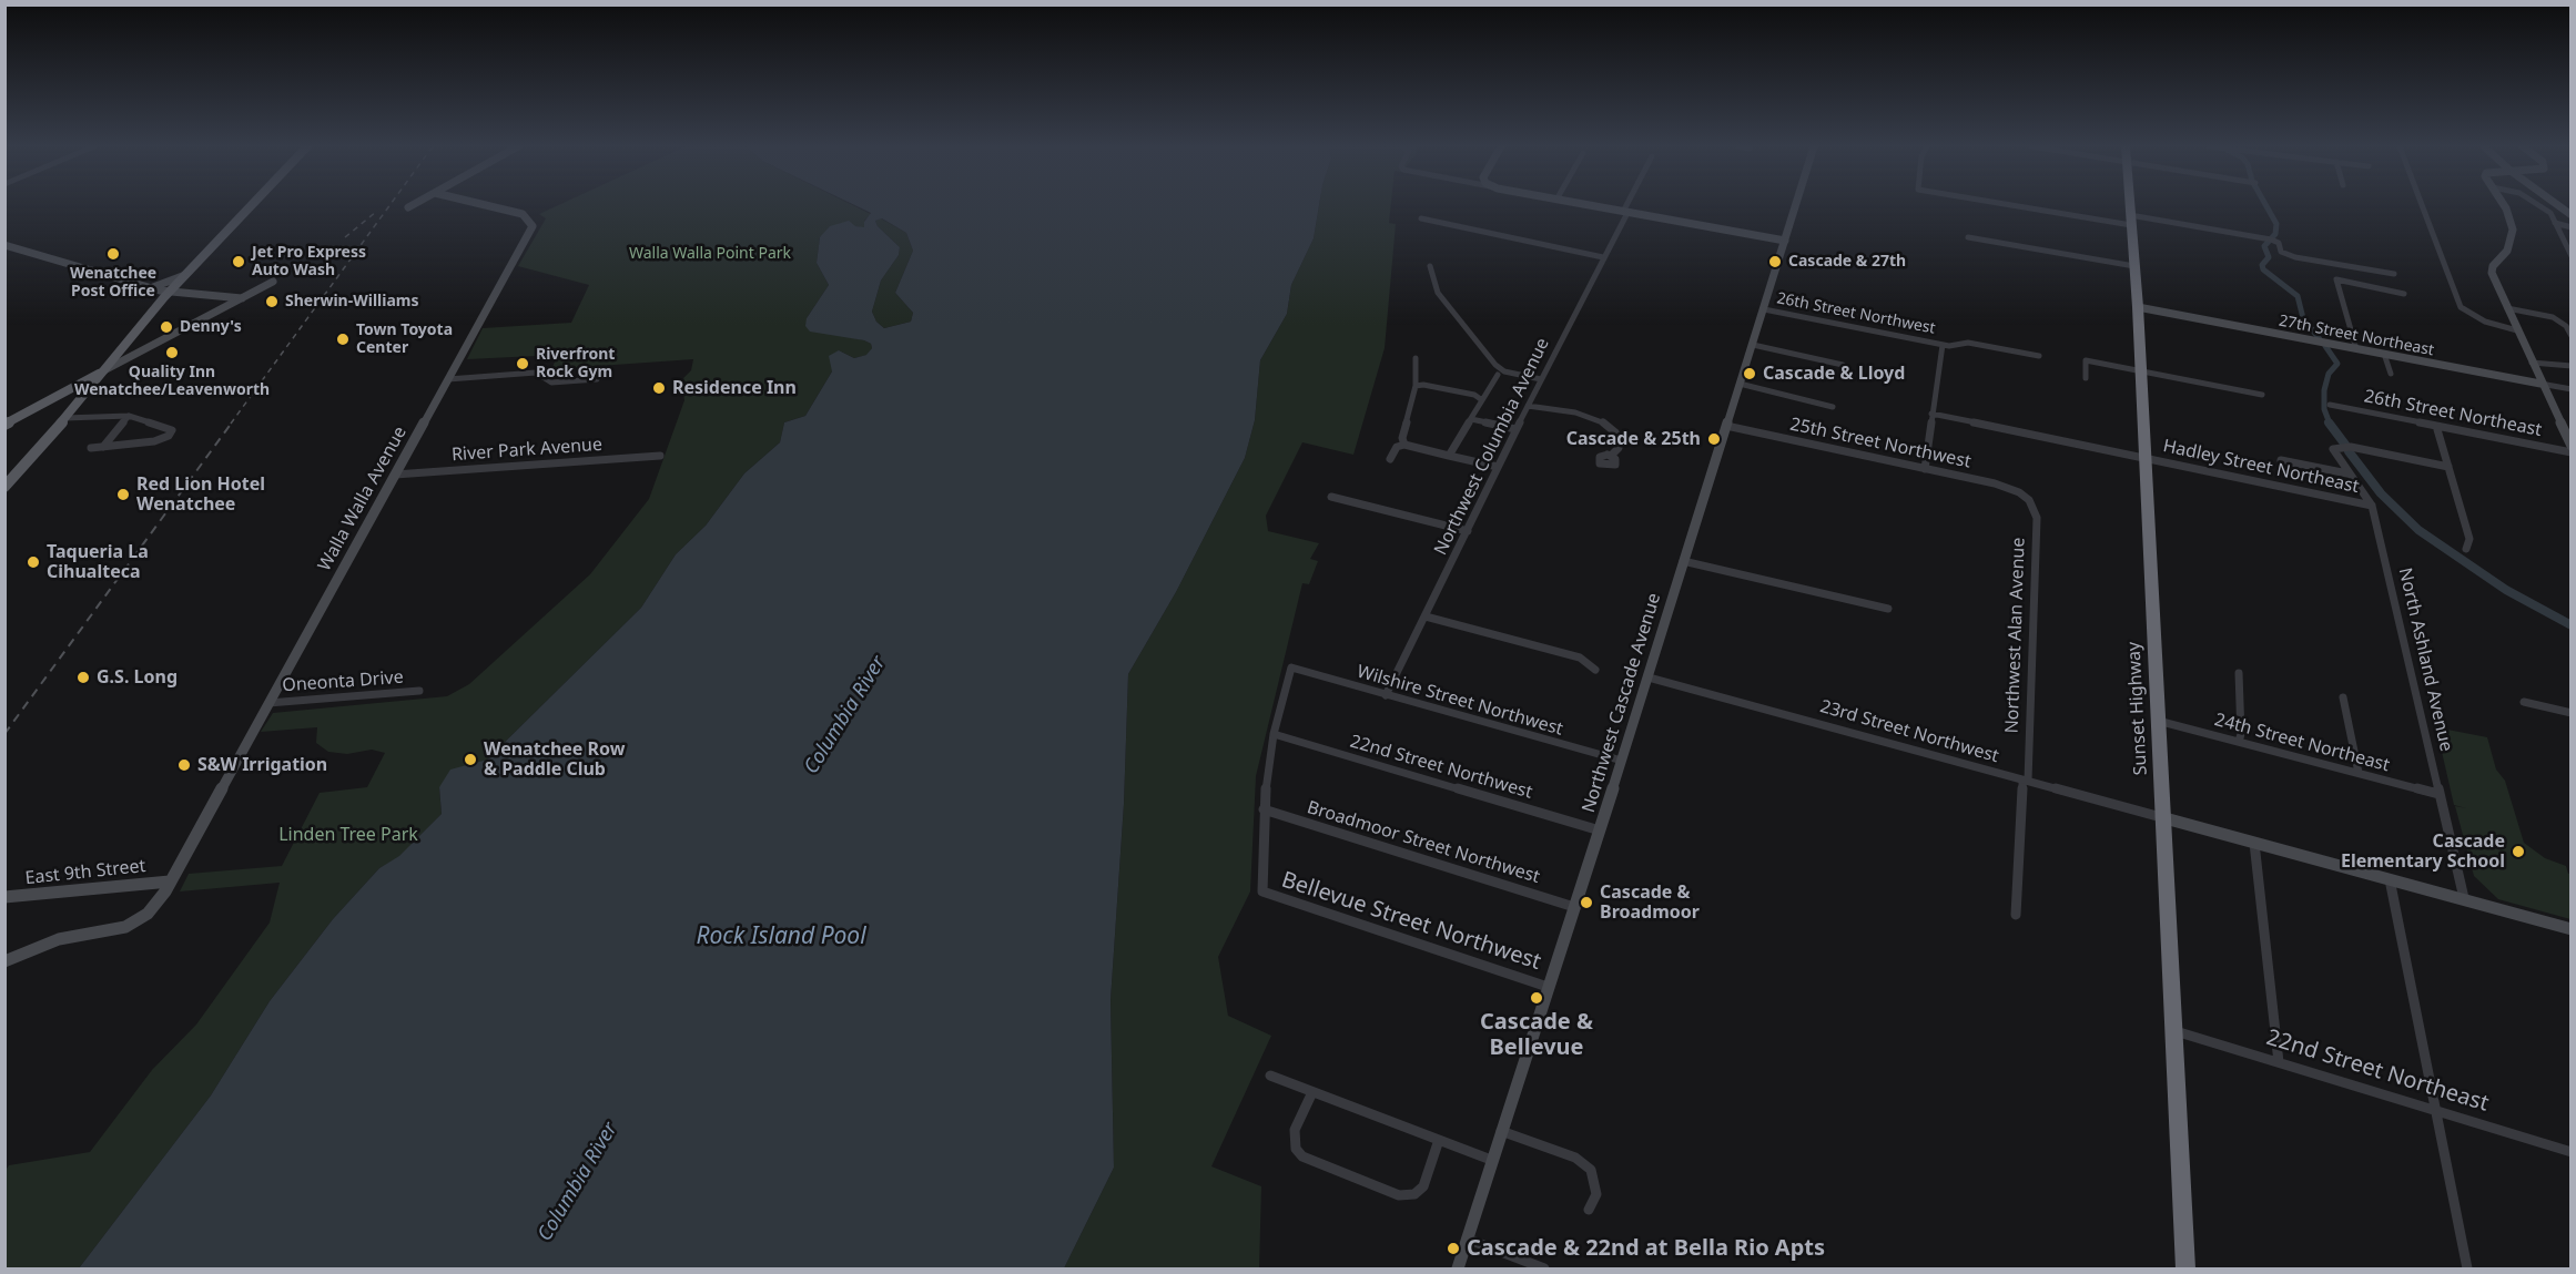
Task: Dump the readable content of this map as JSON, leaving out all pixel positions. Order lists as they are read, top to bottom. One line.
{"streets":{"highway":["Sunset Highway"],"street":["26th Street Northwest","27th Street Northeast","26th Street Northeast","25th Street Northwest","Northwest Columbia Avenue","River Park Avenue","Hadley Street Northeast","Walla Walla Avenue","Northwest Alan Avenue","North Ashland Avenue","Oneonta Drive","Wilshire Street Northwest","Northwest Cascade Avenue","23rd Street Northwest","24th Street Northeast","22nd Street Northwest","Broadmoor Street Northwest","East 9th Street","Bellevue Street Northwest","22nd Street Northeast"]},"crossings":[["26th Street Northwest","Northwest Cascade Avenue"],["27th Street Northeast","Sunset Highway"],["25th Street Northwest","Northwest Alan Avenue"],["25th Street Northwest","Northwest Cascade Avenue"],["Northwest Columbia Avenue","Wilshire Street Northwest"],["River Park Avenue","Walla Walla Avenue"],["Hadley Street Northeast","North Ashland Avenue"],["Hadley Street Northeast","Sunset Highway"],["Walla Walla Avenue","Oneonta Drive"],["Walla Walla Avenue","East 9th Street"],["Northwest Alan Avenue","23rd Street Northwest"],["North Ashland Avenue","24th Street Northeast"],["Wilshire Street Northwest","Northwest Cascade Avenue"],["Wilshire Street Northwest","22nd Street Northwest"],["Northwest Cascade Avenue","23rd Street Northwest"],["Northwest Cascade Avenue","22nd Street Northwest"],["Northwest Cascade Avenue","Broadmoor Street Northwest"],["Northwest Cascade Avenue","Bellevue Street Northwest"],["Sunset Highway","23rd Street Northwest"],["Sunset Highway","24th Street Northeast"],["Sunset Highway","22nd Street Northeast"],["Broadmoor Street Northwest","Bellevue Street Northwest"]],"water":["Columbia River","Rock Island Pool"],"parks":["Walla Walla Point Park","Linden Tree Park"],"places":["Wenatchee Post Office","Jet Pro Express Auto Wash","Cascade & 27th","Sherwin-Williams","Denny's","Town Toyota Center","Quality Inn Wenatchee/Leavenworth","Riverfront Rock Gym","Cascade & Lloyd","Residence Inn","Cascade & 25th","Red Lion Hotel Wenatchee","Taqueria La Cihualteca","G.S. Long","Wenatchee Row & Paddle Club","S&W Irrigation","Cascade Elementary School","Cascade & Broadmoor","Cascade & Bellevue","Cascade & 22nd at Bella Rio Apts"]}
